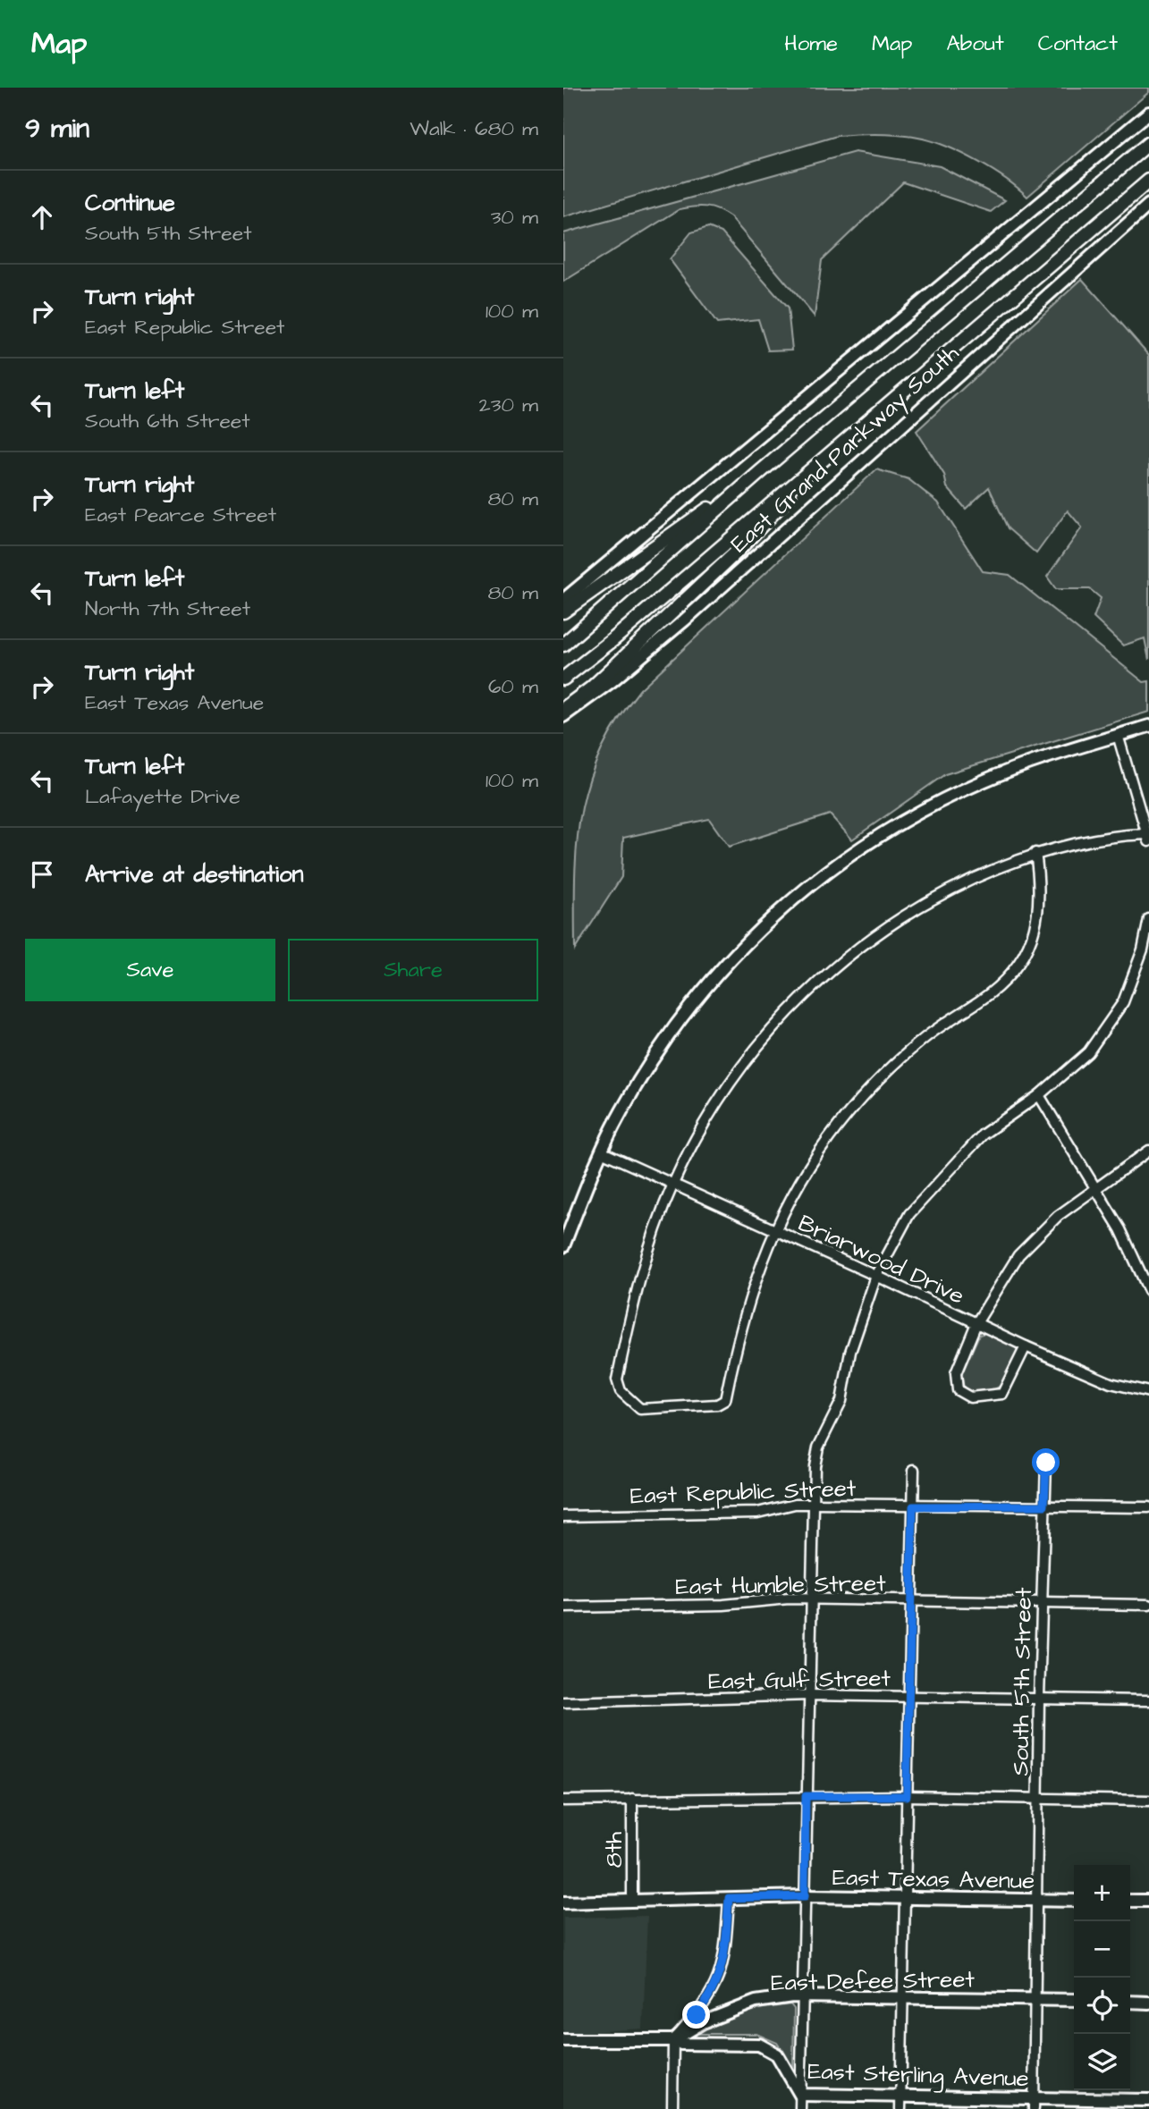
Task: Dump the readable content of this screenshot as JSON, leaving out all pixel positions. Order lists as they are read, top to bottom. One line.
{"streets":{"highway":["East Grand Parkway South"],"main road":["East Texas Avenue","East Defee Street","East Sterling Avenue"],"street":["Briarwood Drive","East Republic Street","East Humble Street","East Gulf Street","South 5th Street","8th"]},"crossings":[["East Republic Street","South 5th Street"],["East Humble Street","South 5th Street"],["East Gulf Street","South 5th Street"],["South 5th Street","East Texas Avenue"],["South 5th Street","East Defee Street"],["South 5th Street","East Sterling Avenue"],["8th","East Texas Avenue"],["East Defee Street","East Sterling Avenue"]],"page":{"header":"Map","nav":["Home","Map","About","Contact"],"heading":["9 min","Walk · 680 m"],"list":[["Continue","South 5th Street","30 m"],["Turn right","East Republic Street","100 m"],["Turn left","South 6th Street","230 m"],["Turn right","East Pearce Street","80 m"],["Turn left","North 7th Street","80 m"],["Turn right","East Texas Avenue","60 m"],["Turn left","Lafayette Drive","100 m"],"Arrive at destination"],"buttons":["Save","Share"],"map_buttons":["+","−"]}}
